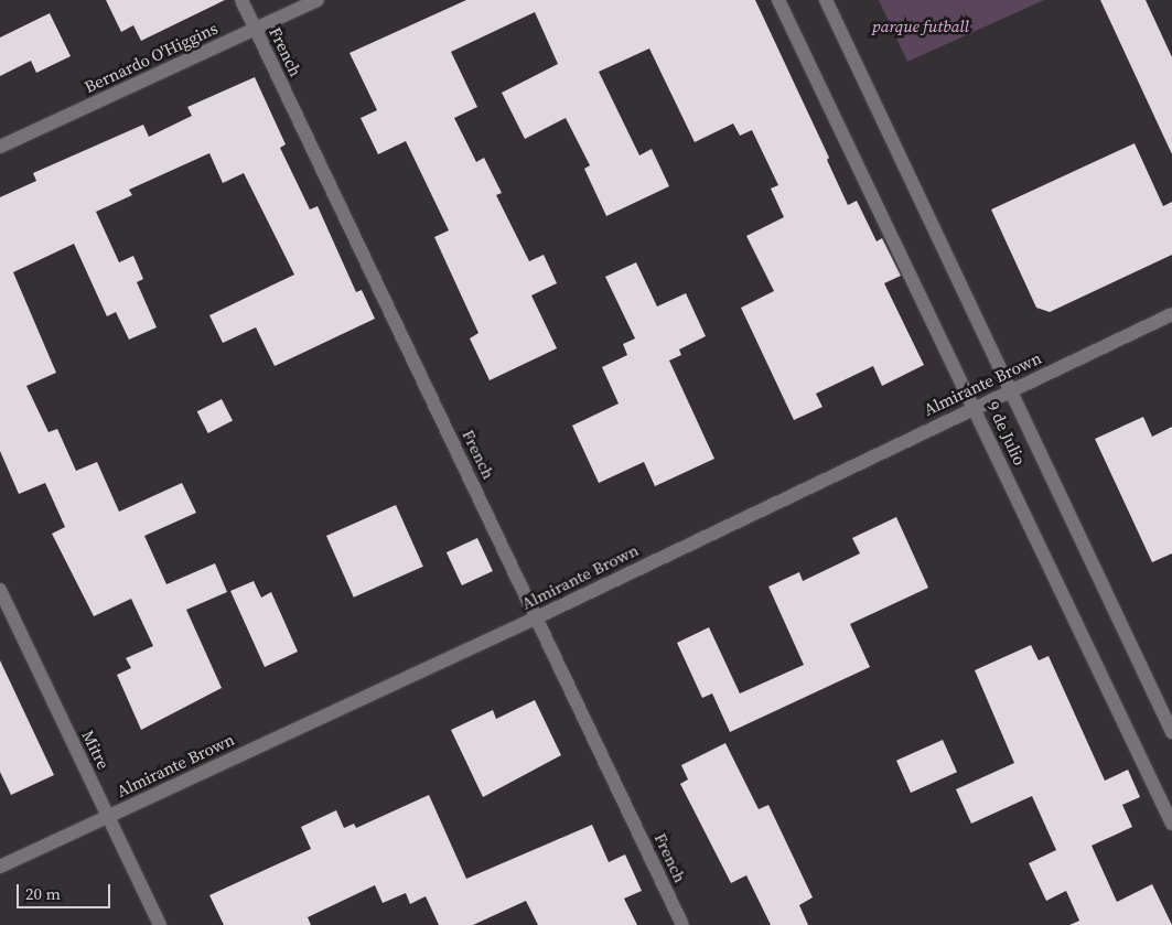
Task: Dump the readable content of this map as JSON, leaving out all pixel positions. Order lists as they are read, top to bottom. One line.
{"streets":{"street":["French","Bernardo O'Higgins","Almirante Brown","9 de Julio","Mitre"]},"crossings":[["French","Bernardo O'Higgins"],["French","Almirante Brown"],["Almirante Brown","9 de Julio"],["Almirante Brown","Mitre"]],"parks":["parque futball"],"scale_bar":"20 m"}
